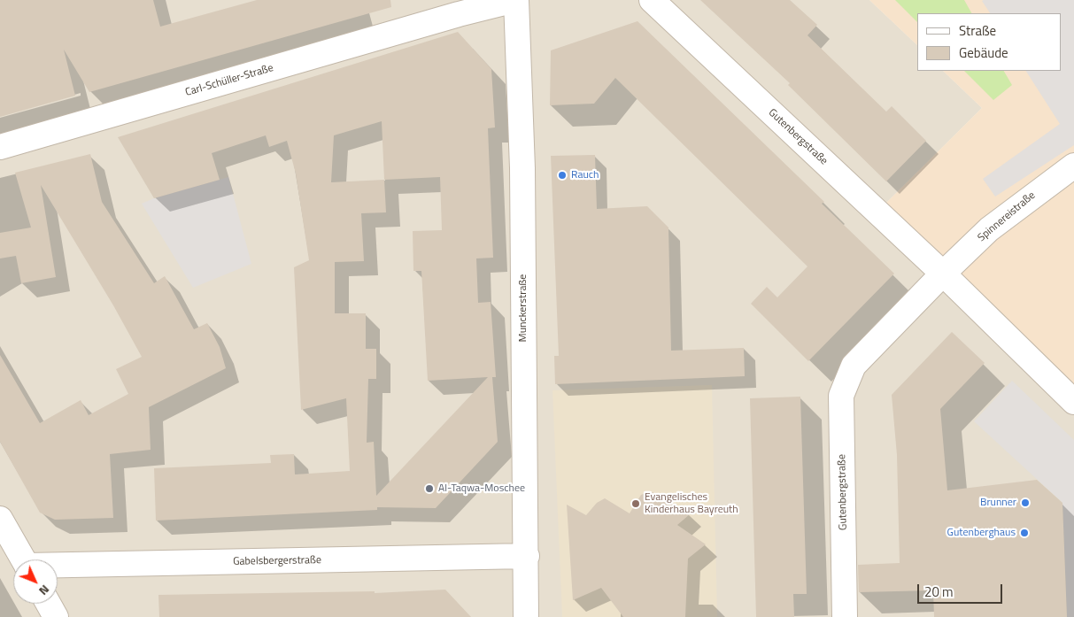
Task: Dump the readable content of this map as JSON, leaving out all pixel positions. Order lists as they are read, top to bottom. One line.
{"streets":{"street":["Carl-Schüller-Straße","Gutenbergstraße","Spinnereistraße","Munckerstraße","Gabelsbergerstraße"]},"crossings":[["Gutenbergstraße","Spinnereistraße"],["Munckerstraße","Gabelsbergerstraße"]],"places":["Rauch","Al-Taqwa-Moschee","Brunner","Evangelisches Kinderhaus Bayreuth","Gutenberghaus"],"legend":["Straße","Gebäude"],"scale_bar":"20 m","north":"bottom right"}
